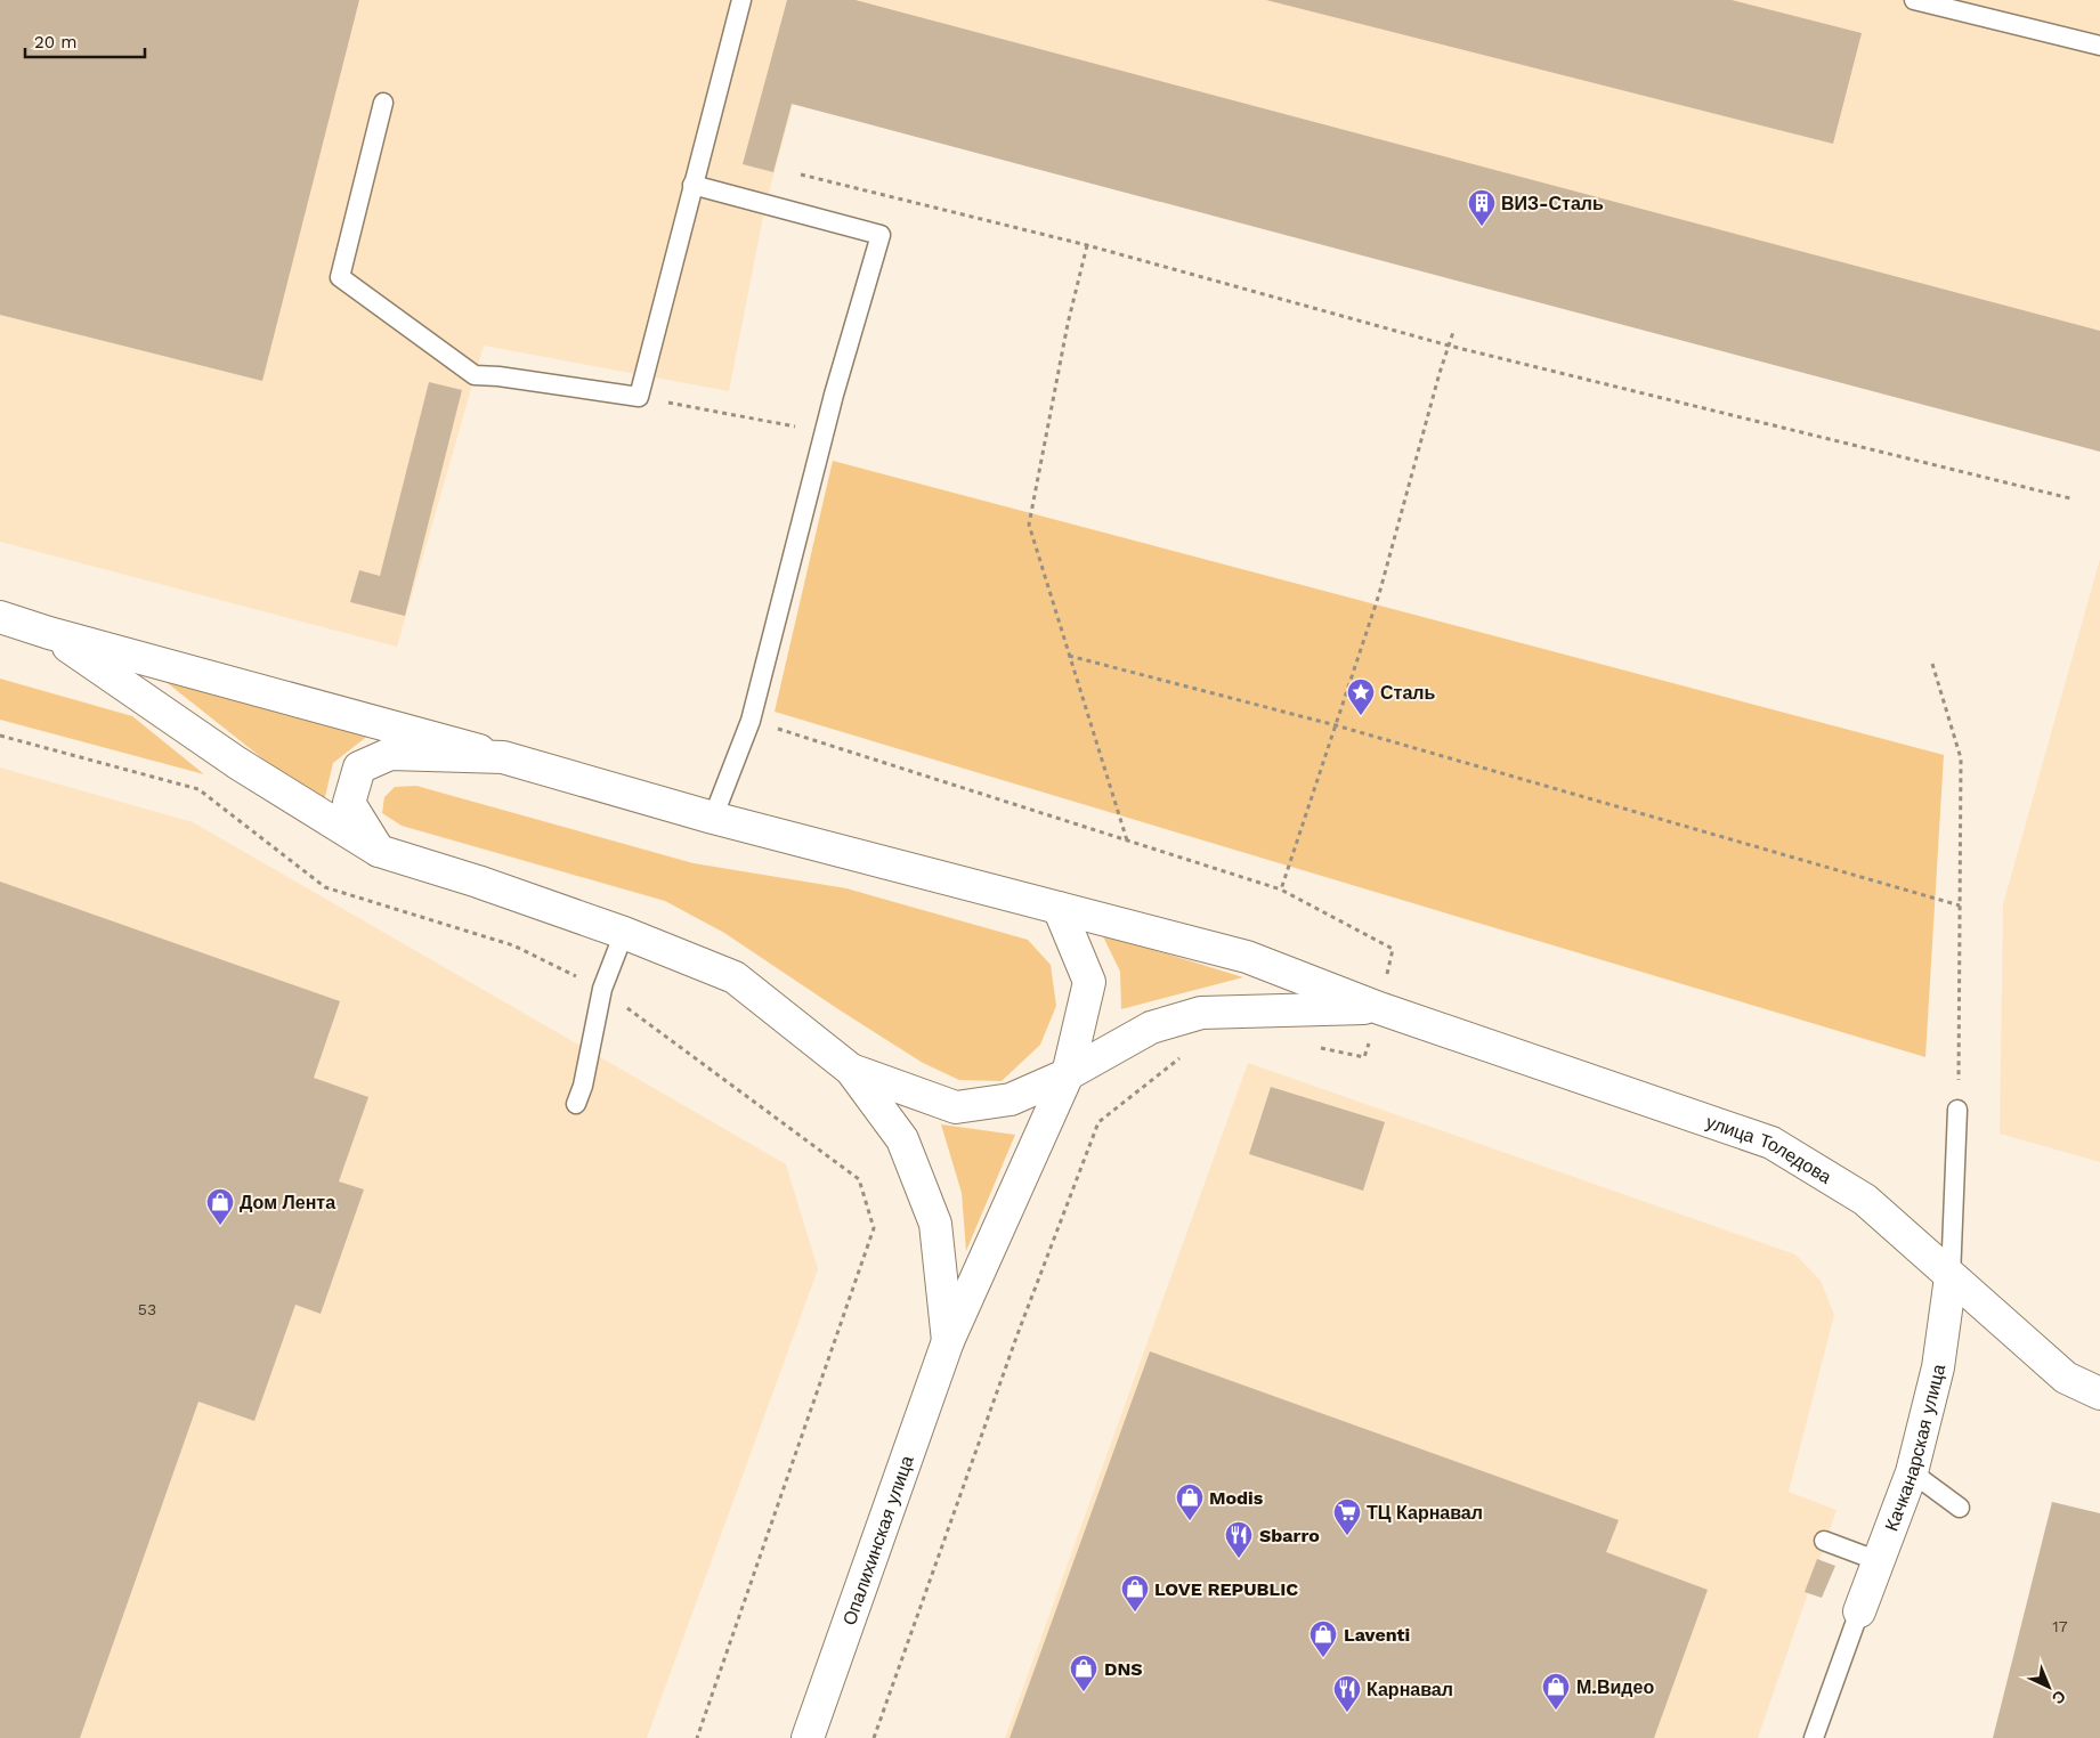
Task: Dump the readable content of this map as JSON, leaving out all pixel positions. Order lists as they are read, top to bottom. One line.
{"streets":{"street":["улица Толедова","Качканарская улица","Опалихинская улица"]},"crossings":[["улица Толедова","Качканарская улица"],["улица Толедова","Опалихинская улица"]],"places":{"building":["ВИЗ-Сталь"],"place":["Сталь"],"shop":["Дом Лента","Modis","LOVE REPUBLIC","Laventi","DNS","М.Видео"],"supermarket":["ТЦ Карнавал"],"restaurant":["Sbarro","Карнавал"]},"house_numbers":["53","17"],"scale_bar":"20 m","north":"bottom right"}
